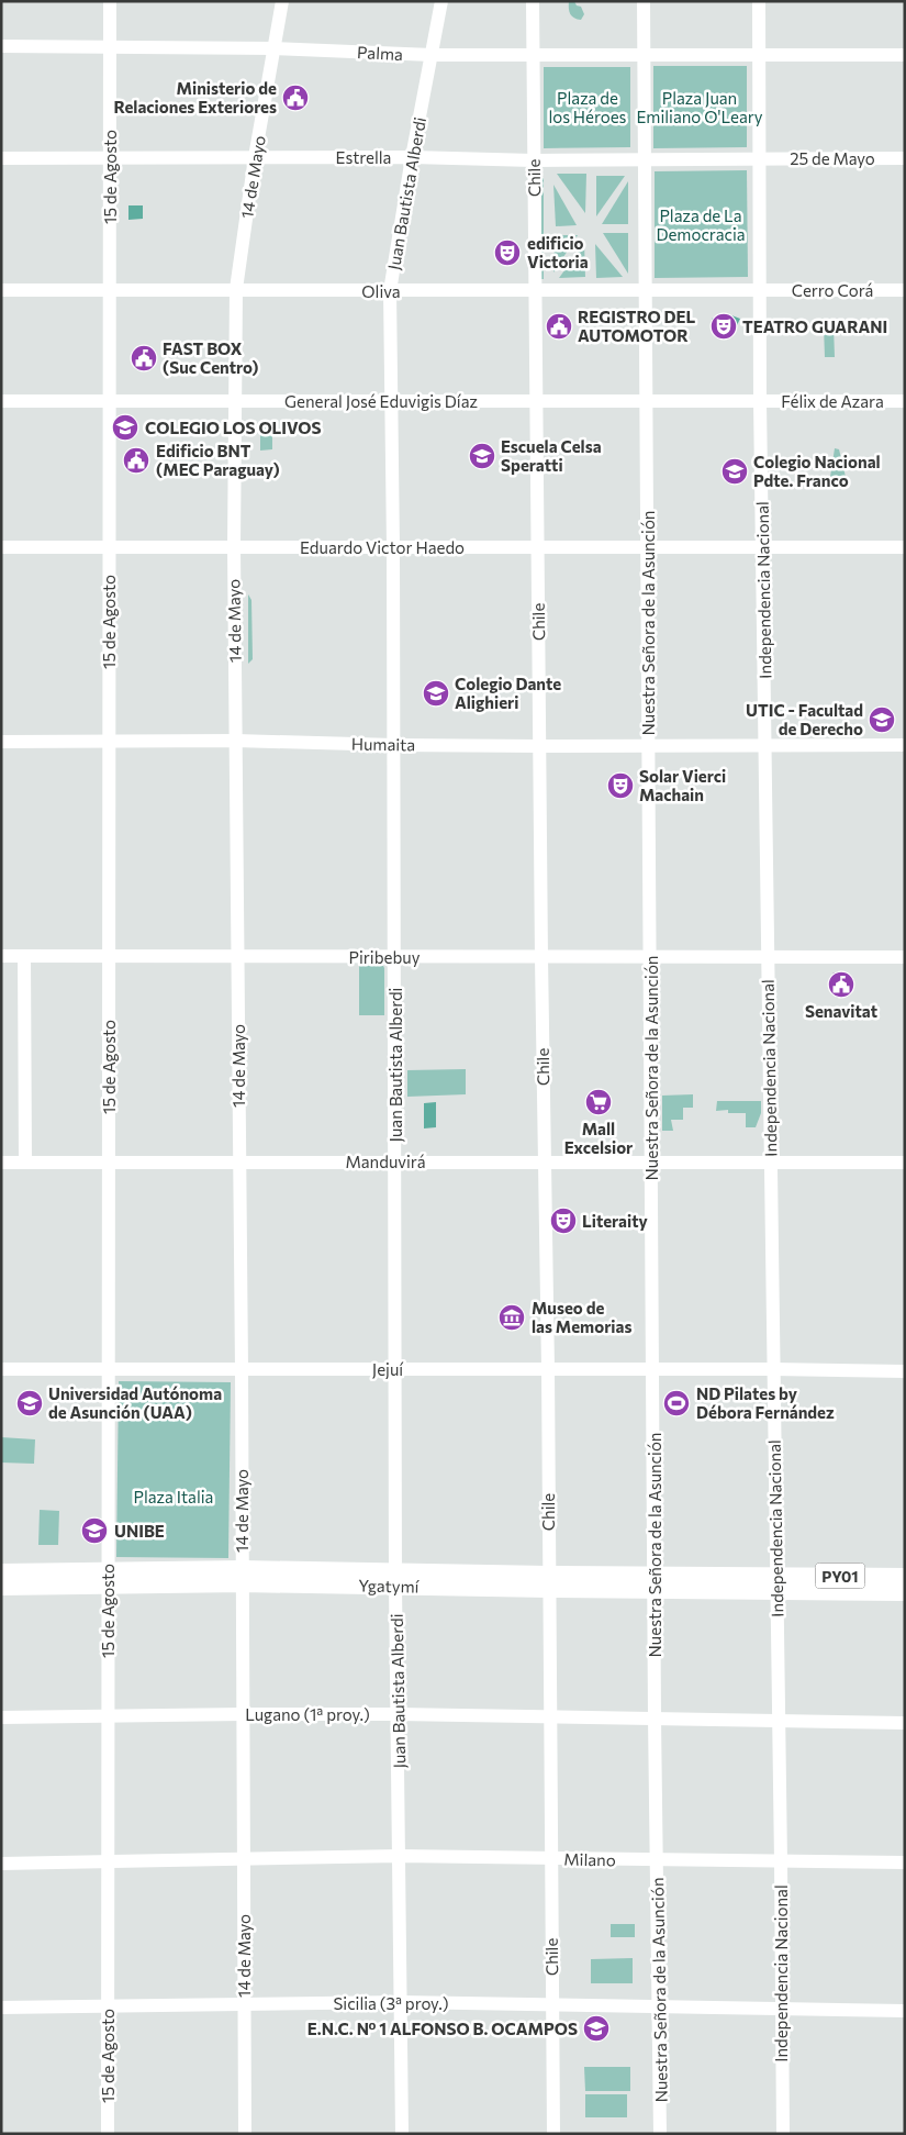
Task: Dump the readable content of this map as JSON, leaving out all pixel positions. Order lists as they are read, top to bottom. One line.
{"streets":{"main road":["PY01","Ygatymí"],"street":["Palma","Estrella","25 de Mayo","15 de Agosto","14 de Mayo","Chile","Juan Bautista Alberdi","Cerro Corá","Oliva","General José Eduvigis Díaz","Félix de Azara","Eduardo Victor Haedo","Independencia Nacional","Nuestra Señora de la Asunción","Humaita","Piribebuy","Manduvirá","Jejuí","Lugano (1ª proy.)","Milano","Sicilia (3ª proy.)"]},"crossings":[["Palma","15 de Agosto"],["Palma","14 de Mayo"],["Palma","Chile"],["Palma","Juan Bautista Alberdi"],["Palma","Independencia Nacional"],["Palma","Nuestra Señora de la Asunción"],["Estrella","25 de Mayo"],["Estrella","15 de Agosto"],["Estrella","14 de Mayo"],["Estrella","Chile"],["Estrella","Juan Bautista Alberdi"],["Estrella","Independencia Nacional"],["Estrella","Nuestra Señora de la Asunción"],["25 de Mayo","Independencia Nacional"],["15 de Agosto","Oliva"],["15 de Agosto","General José Eduvigis Díaz"],["15 de Agosto","Eduardo Victor Haedo"],["15 de Agosto","Humaita"],["15 de Agosto","Piribebuy"],["15 de Agosto","Manduvirá"],["15 de Agosto","Jejuí"],["15 de Agosto","Ygatymí"],["15 de Agosto","Lugano (1ª proy.)"],["15 de Agosto","Milano"],["15 de Agosto","Sicilia (3ª proy.)"],["14 de Mayo","Oliva"],["14 de Mayo","General José Eduvigis Díaz"],["14 de Mayo","Eduardo Victor Haedo"],["14 de Mayo","Humaita"],["14 de Mayo","Piribebuy"],["14 de Mayo","Manduvirá"],["14 de Mayo","Jejuí"],["14 de Mayo","Ygatymí"],["14 de Mayo","Lugano (1ª proy.)"],["14 de Mayo","Milano"],["14 de Mayo","Sicilia (3ª proy.)"],["Chile","Oliva"],["Chile","General José Eduvigis Díaz"],["Chile","Eduardo Victor Haedo"],["Chile","Humaita"],["Chile","Piribebuy"],["Chile","Manduvirá"],["Chile","Jejuí"],["Chile","Ygatymí"],["Chile","Lugano (1ª proy.)"],["Chile","Milano"],["Chile","Sicilia (3ª proy.)"],["Juan Bautista Alberdi","Oliva"],["Juan Bautista Alberdi","General José Eduvigis Díaz"],["Juan Bautista Alberdi","Eduardo Victor Haedo"],["Juan Bautista Alberdi","Humaita"],["Juan Bautista Alberdi","Piribebuy"],["Juan Bautista Alberdi","Manduvirá"],["Juan Bautista Alberdi","Jejuí"],["Juan Bautista Alberdi","Ygatymí"],["Juan Bautista Alberdi","Lugano (1ª proy.)"],["Juan Bautista Alberdi","Milano"],["Juan Bautista Alberdi","Sicilia (3ª proy.)"],["Cerro Corá","Oliva"],["Cerro Corá","Independencia Nacional"],["Oliva","Independencia Nacional"],["Oliva","Nuestra Señora de la Asunción"],["General José Eduvigis Díaz","Félix de Azara"],["General José Eduvigis Díaz","Independencia Nacional"],["General José Eduvigis Díaz","Nuestra Señora de la Asunción"],["Félix de Azara","Independencia Nacional"],["Eduardo Victor Haedo","Independencia Nacional"],["Eduardo Victor Haedo","Nuestra Señora de la Asunción"],["Independencia Nacional","Humaita"],["Independencia Nacional","Piribebuy"],["Independencia Nacional","Manduvirá"],["Independencia Nacional","Jejuí"],["Independencia Nacional","PY01"],["Independencia Nacional","Ygatymí"],["Independencia Nacional","Lugano (1ª proy.)"],["Independencia Nacional","Milano"],["Independencia Nacional","Sicilia (3ª proy.)"],["Nuestra Señora de la Asunción","Humaita"],["Nuestra Señora de la Asunción","Piribebuy"],["Nuestra Señora de la Asunción","Manduvirá"],["Nuestra Señora de la Asunción","Jejuí"],["Nuestra Señora de la Asunción","Ygatymí"],["Nuestra Señora de la Asunción","Lugano (1ª proy.)"],["Nuestra Señora de la Asunción","Milano"],["Nuestra Señora de la Asunción","Sicilia (3ª proy.)"],["PY01","Ygatymí"]],"parks":["Plaza de los Héroes","Plaza Juan Emiliano O'Leary","Plaza de La Democracia","Plaza Italia"],"places":{"public building":["Ministerio de Relaciones Exteriores","REGISTRO DEL AUTOMOTOR","FAST BOX (Suc Centro)","Edificio BNT (MEC Paraguay)","Senavitat"],"theatre":["edificio Victoria","TEATRO GUARANI","Solar Vierci Machain","Literaity"],"school or university":["COLEGIO LOS OLIVOS","Escuela Celsa Speratti","Colegio Nacional Pdte. Franco","Colegio Dante Alighieri","UTIC - Facultad de Derecho","Universidad Autónoma de Asunción (UAA)","UNIBE","E.N.C. Nº 1 ALFONSO B. OCAMPOS"],"supermarket":["Mall Excelsior"],"museum":["Museo de las Memorias"],"sports":["ND Pilates by Débora Fernández"]}}
